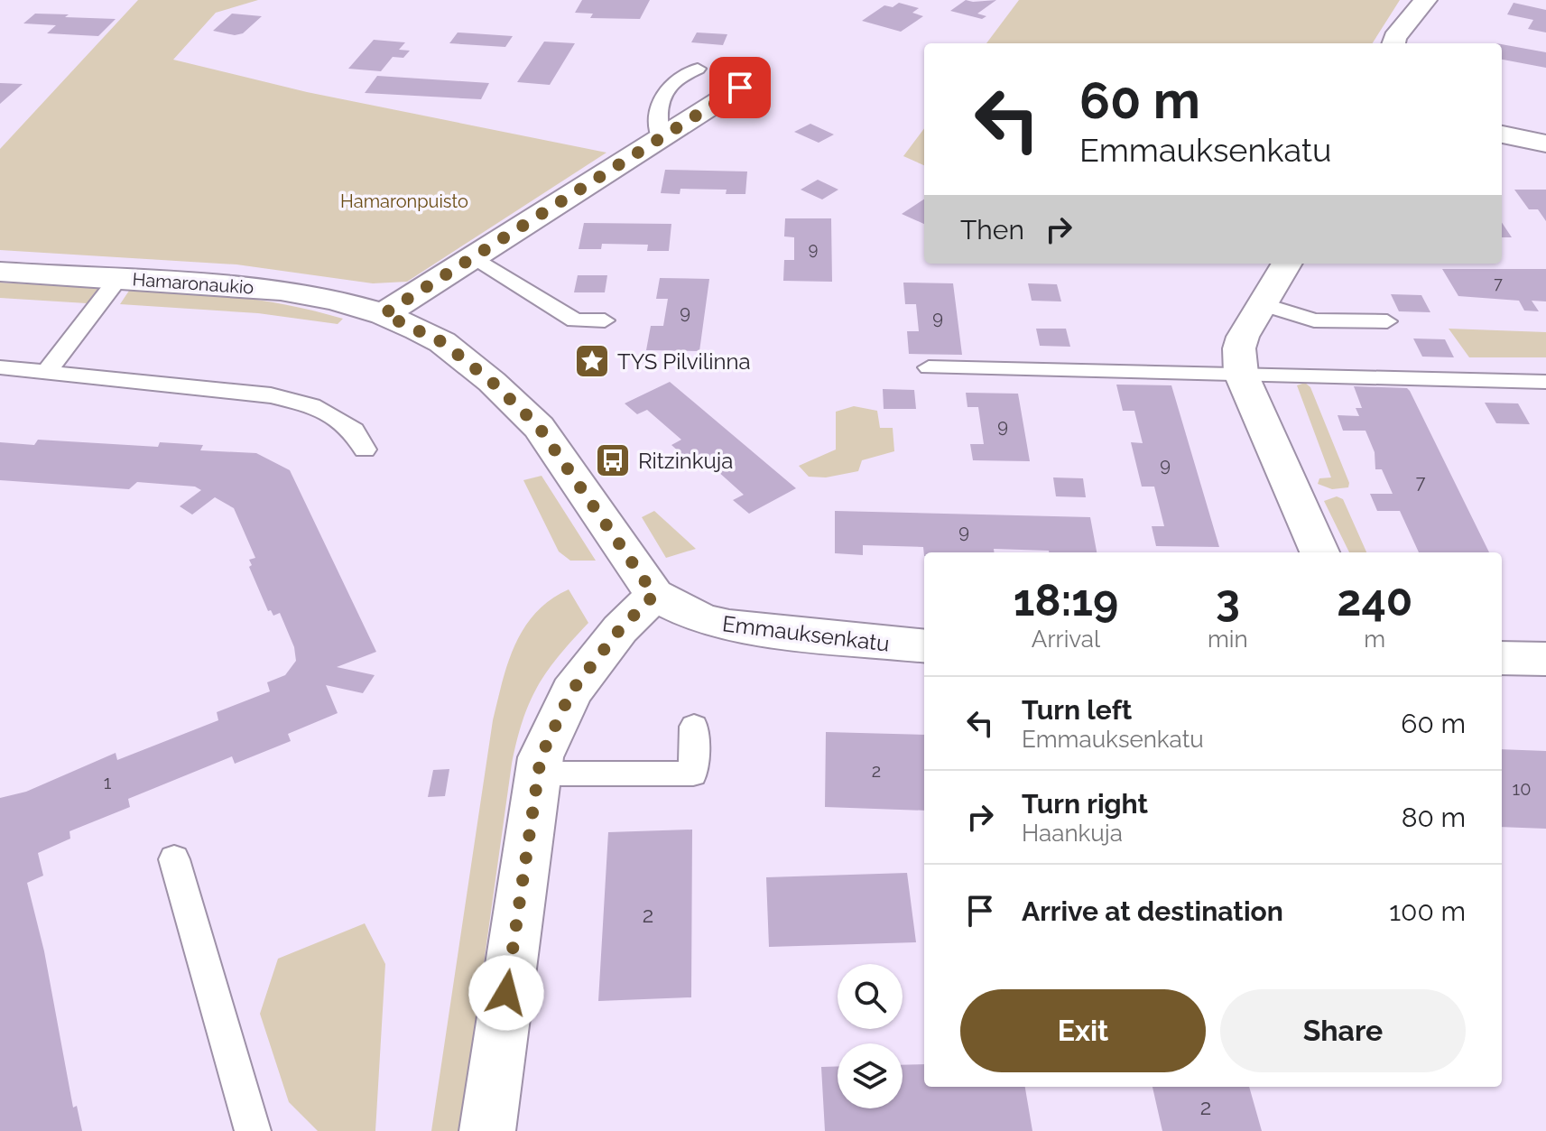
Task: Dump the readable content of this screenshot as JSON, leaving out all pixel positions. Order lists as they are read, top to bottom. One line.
{"streets":{"street":["Hamaronaukio","Emmauksenkatu"]},"crossings":[["Hamaronaukio","Emmauksenkatu"]],"parks":["Hamaronpuisto"],"places":{"place":["TYS Pilvilinna"],"bus stop":["Ritzinkuja"]},"house_numbers":["9","7","9","9","9","9","7","9","2","1","10","2","2"],"page":{"turn":["60 m","Emmauksenkatu"],"then":"Then","eta":["18:19","Arrival","3","min","240","m"],"list":[{"name":"Turn left","note":"Emmauksenkatu","value":"60 m"},{"name":"Turn right","note":"Haankuja","value":"80 m"},{"name":"Arrive at destination","value":"100 m"}],"buttons":["Exit","Share"]}}
